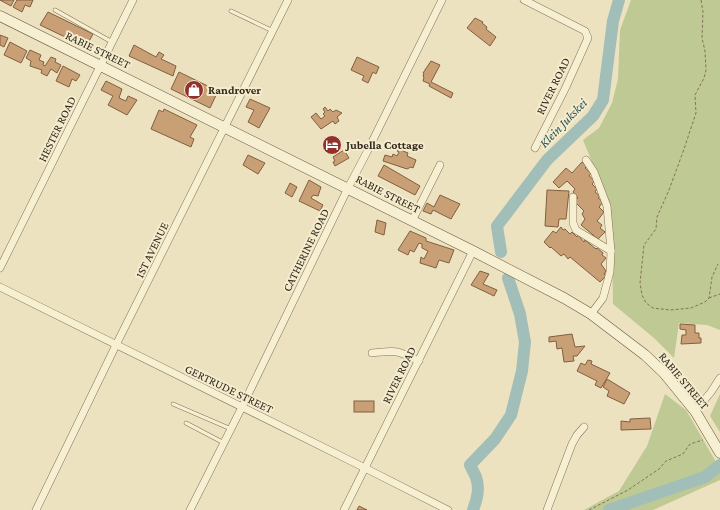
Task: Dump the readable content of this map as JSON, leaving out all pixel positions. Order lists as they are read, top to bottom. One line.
{"streets":{"street":["RABIE STREET","RIVER ROAD","HESTER ROAD","1ST AVENUE","CATHERINE ROAD","GERTRUDE STREET"]},"crossings":[["RABIE STREET","RIVER ROAD"],["RABIE STREET","HESTER ROAD"],["RABIE STREET","1ST AVENUE"],["RABIE STREET","CATHERINE ROAD"],["RIVER ROAD","GERTRUDE STREET"],["1ST AVENUE","GERTRUDE STREET"],["CATHERINE ROAD","GERTRUDE STREET"]],"water":["Klein Jukskei"],"places":{"shop":["Randrover"],"hotel":["Jubella Cottage"]}}
